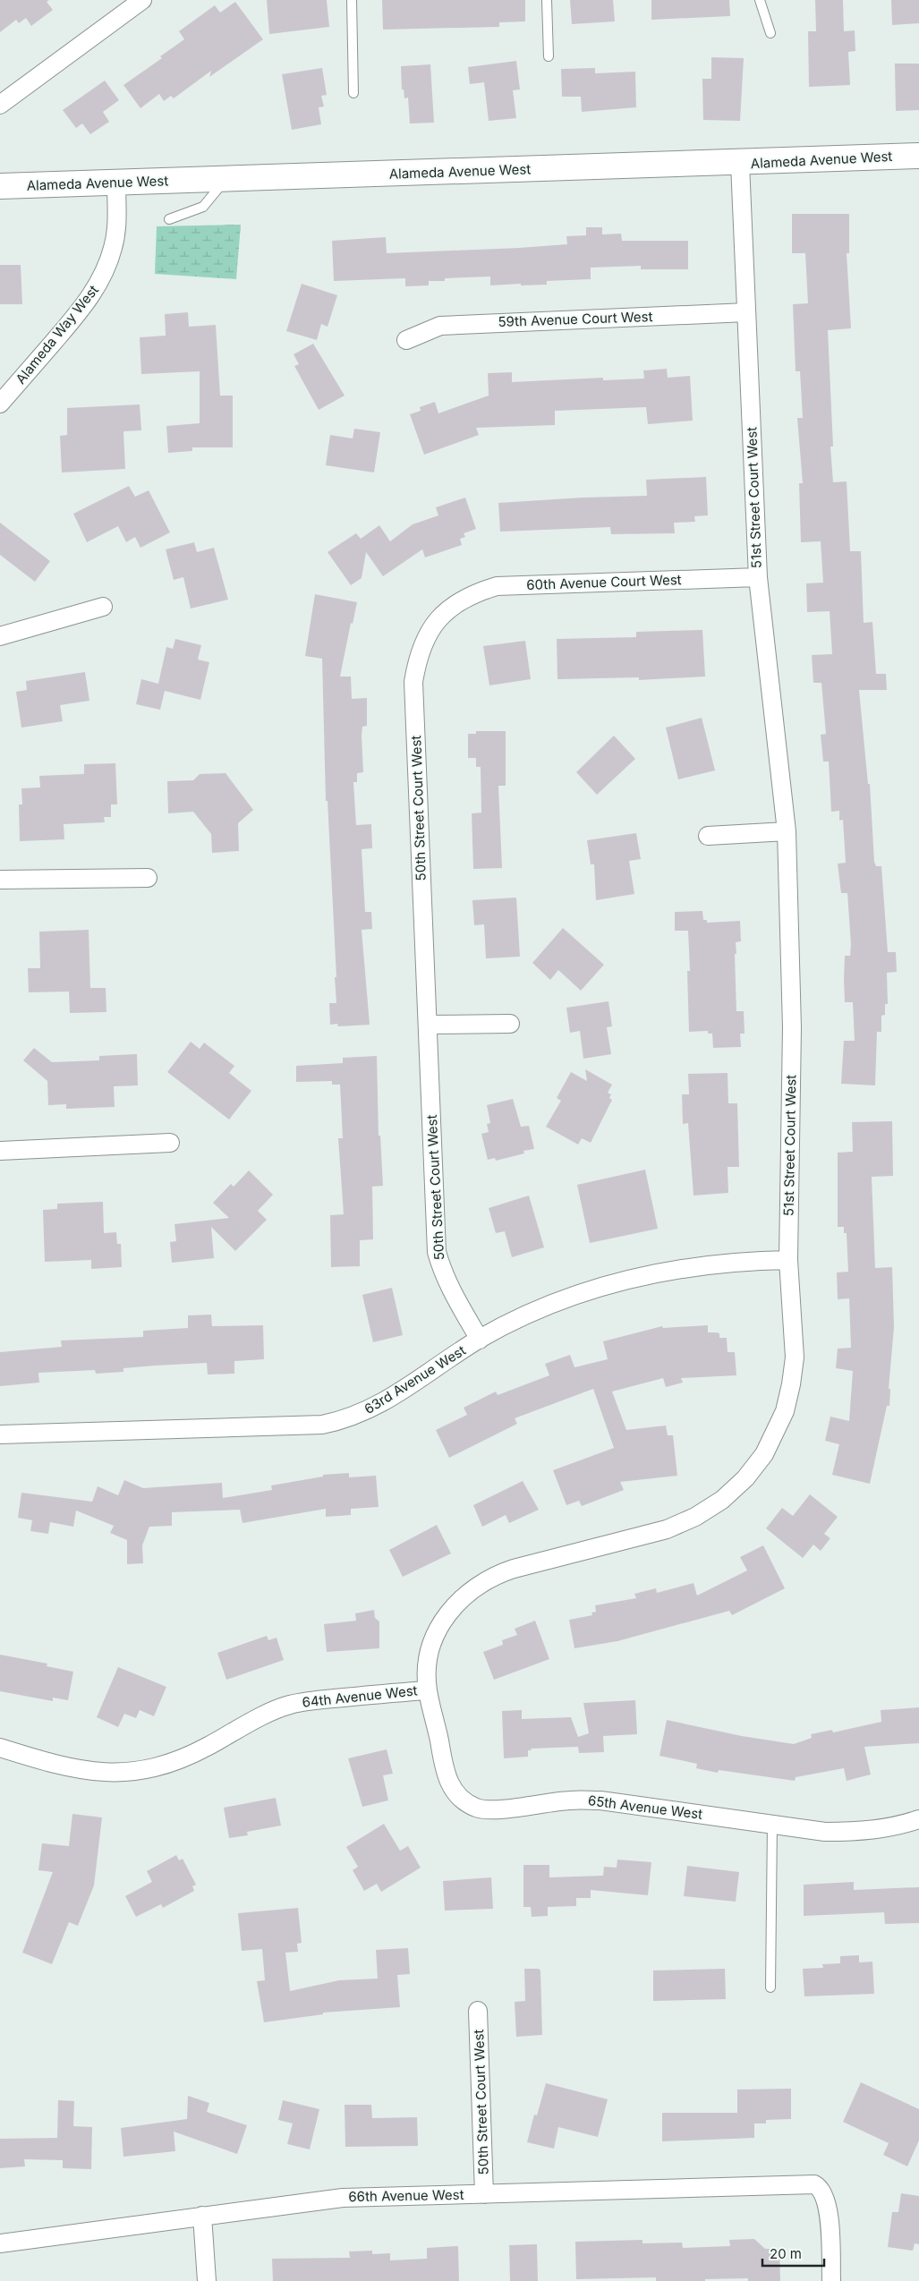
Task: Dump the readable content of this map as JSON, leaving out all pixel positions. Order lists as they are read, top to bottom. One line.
{"streets":{"street":["Alameda Avenue West","59th Avenue Court West","Alameda Way West","51st Street Court West","60th Avenue Court West","50th Street Court West","63rd Avenue West","64th Avenue West","65th Avenue West","66th Avenue West"]},"crossings":[["Alameda Avenue West","Alameda Way West"],["Alameda Avenue West","51st Street Court West"],["59th Avenue Court West","51st Street Court West"],["51st Street Court West","60th Avenue Court West"],["51st Street Court West","63rd Avenue West"],["51st Street Court West","64th Avenue West"],["60th Avenue Court West","50th Street Court West"],["50th Street Court West","63rd Avenue West"],["50th Street Court West","66th Avenue West"],["64th Avenue West","65th Avenue West"]],"scale_bar":"20 m"}
